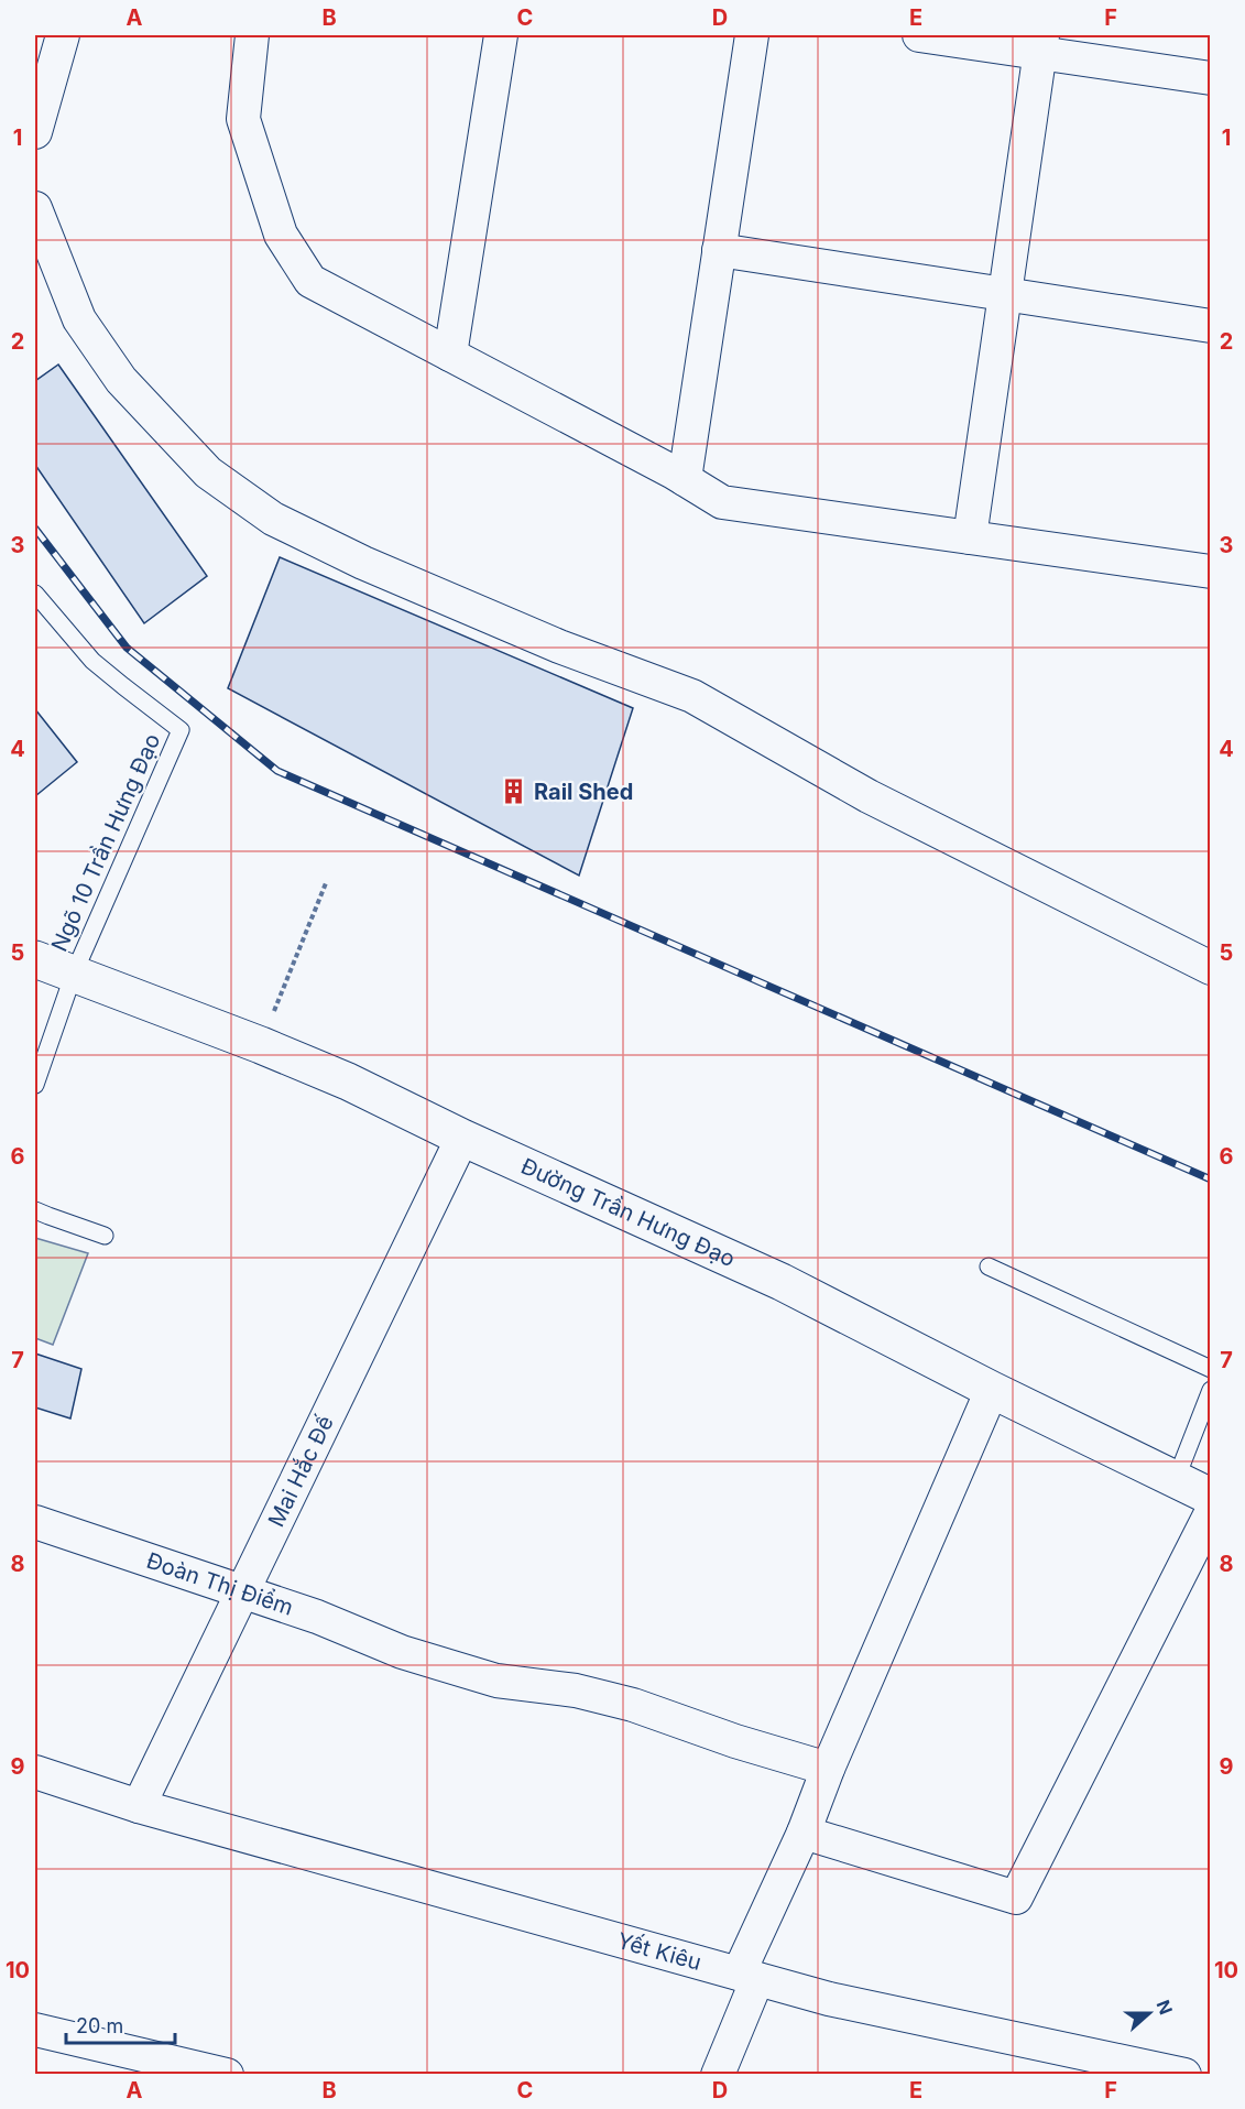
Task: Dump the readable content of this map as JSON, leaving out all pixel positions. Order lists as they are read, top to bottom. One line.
{"streets":{"street":["Đường Trần Hưng Đạo","Mai Hắc Đế","Đoàn Thị Điểm","Yết Kiêu"],"lane":["Ngõ 10 Trần Hưng Đạo"]},"crossings":[["Ngõ 10 Trần Hưng Đạo","Đường Trần Hưng Đạo"],["Đường Trần Hưng Đạo","Mai Hắc Đế"],["Mai Hắc Đế","Đoàn Thị Điểm"],["Mai Hắc Đế","Yết Kiêu"]],"places":{"building":["Rail Shed"]},"scale_bar":"20 m","north":"right","grid":{"columns":["A","B","C","D","E","F"],"rows":["1","2","3","4","5","6","7","8","9","10"]}}
